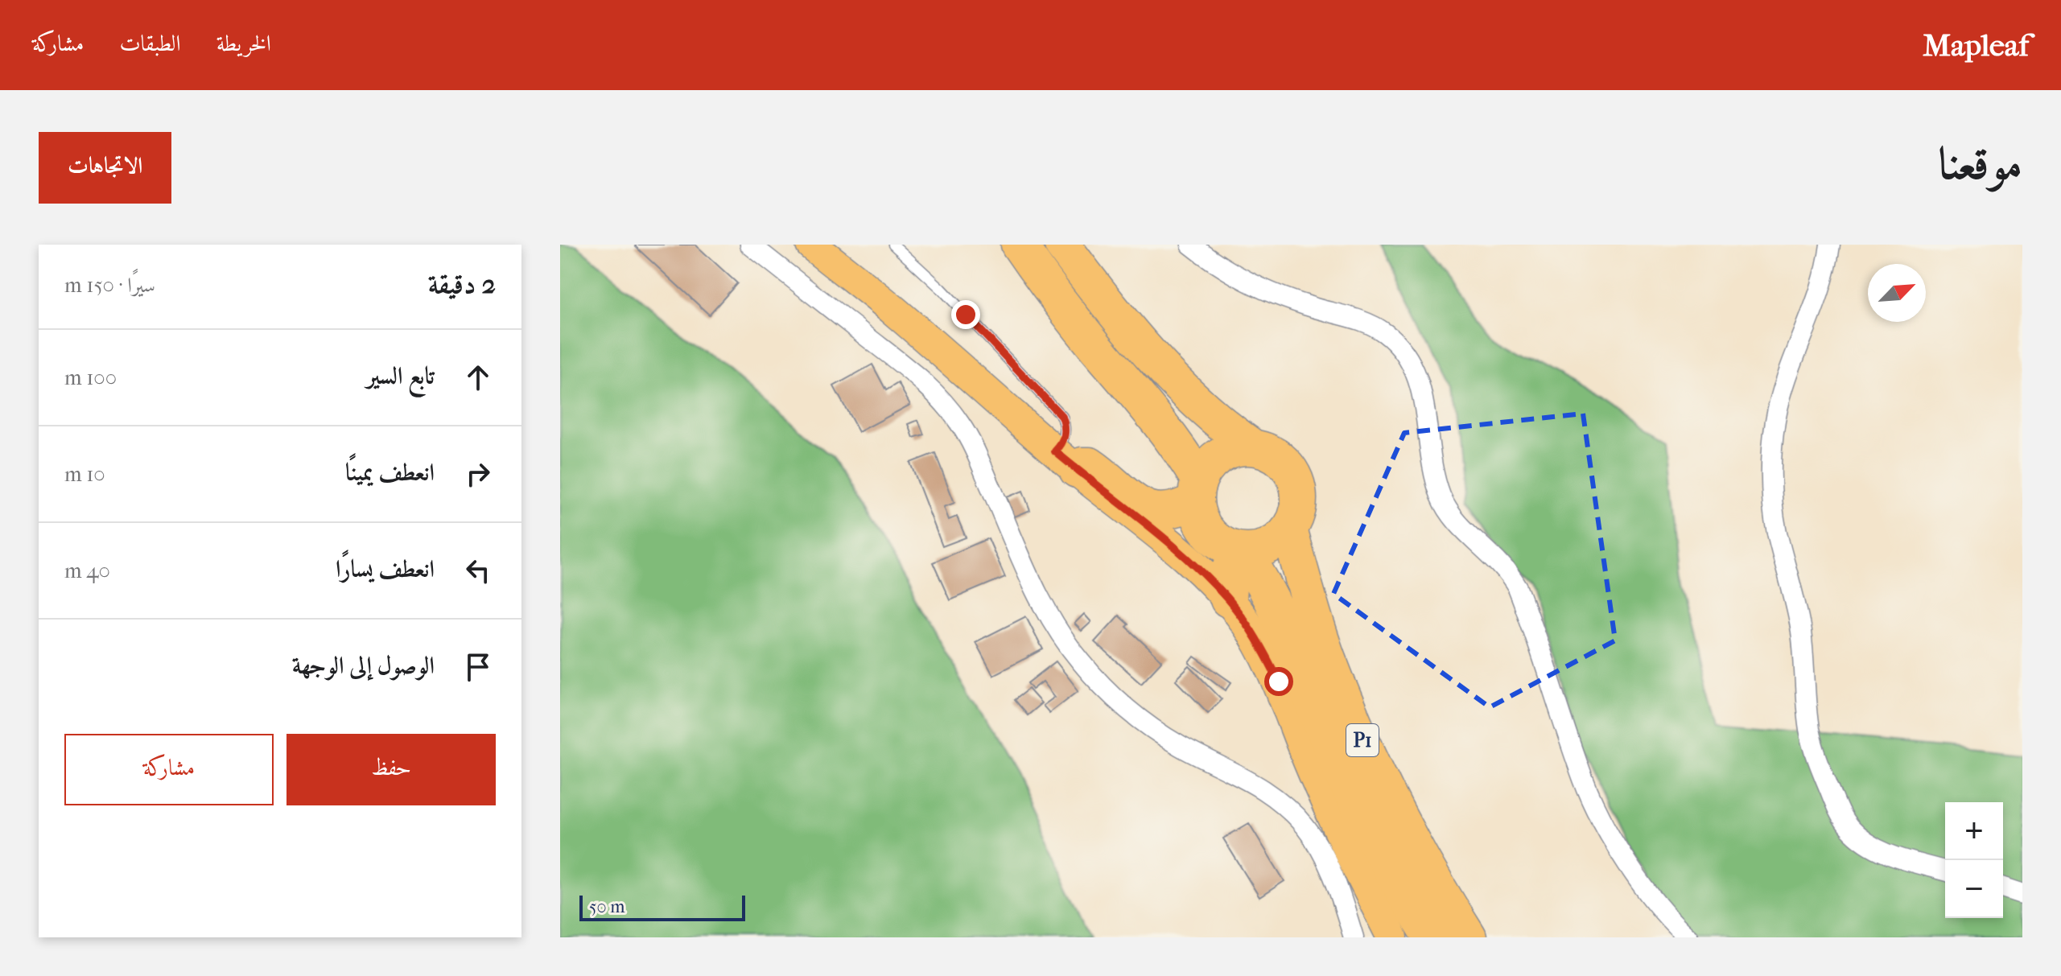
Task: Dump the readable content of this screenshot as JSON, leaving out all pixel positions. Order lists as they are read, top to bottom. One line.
{"streets":{"highway":["P1"]},"scale_bar":"50 m","north":"top right","page":{"header":"Mapleaf","nav":["الخريطة","الطبقات","مشاركة"],"title":"موقعنا","buttons":["الاتجاهات",["حفظ","مشاركة"]],"heading":["2 دقيقة","سيرًا · 150 m"],"list":[["تابع السير","100 m"],["انعطف يمينًا","10 m"],["انعطف يسارًا","40 m"],"الوصول إلى الوجهة"],"map_buttons":["+","−"],"scale":"50 m"}}
